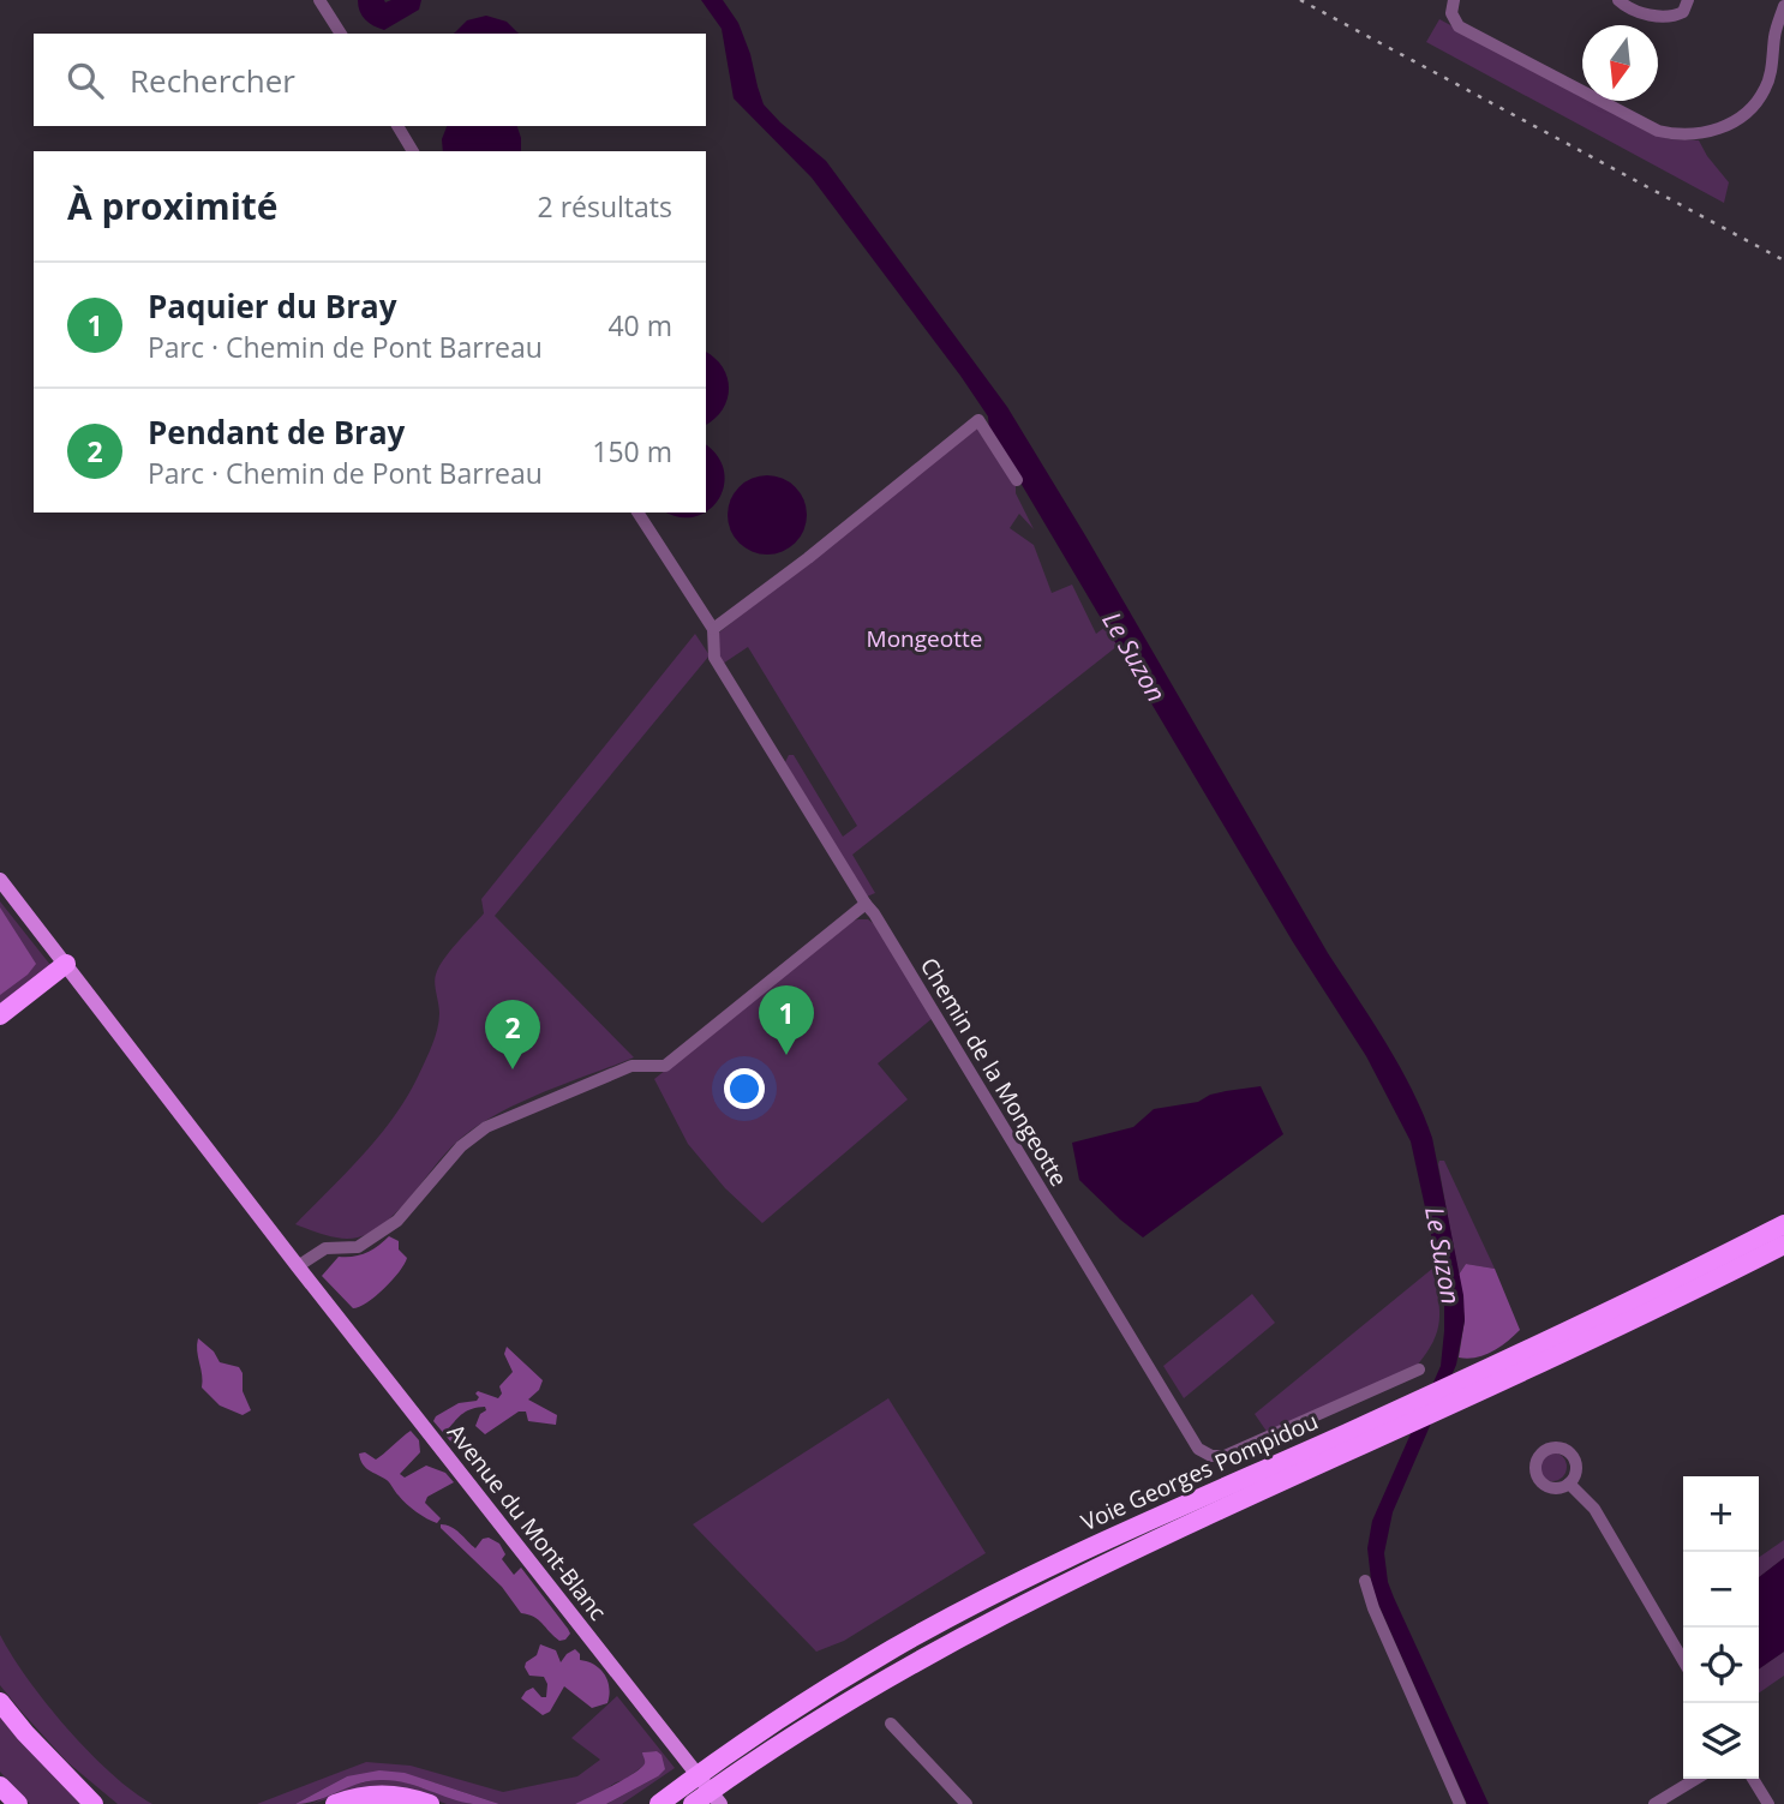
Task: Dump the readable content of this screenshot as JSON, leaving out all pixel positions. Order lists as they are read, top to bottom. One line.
{"streets":{"highway":["Voie Georges Pompidou"],"main road":["Avenue du Mont-Blanc"],"street":["Chemin de la Mongeotte"]},"crossings":[["Voie Georges Pompidou","Avenue du Mont-Blanc"]],"water":["Le Suzon"],"parks":["Mongeotte"],"north":"bottom","page":{"search":"Rechercher","heading":["À proximité","2 résultats"],"list":[{"mark":"1","name":"Paquier du Bray","note":"Parc · Chemin de Pont Barreau","value":"40 m"},{"mark":"2","name":"Pendant de Bray","note":"Parc · Chemin de Pont Barreau","value":"150 m"}],"pins":["1","2"],"map_buttons":["+","−"]}}
